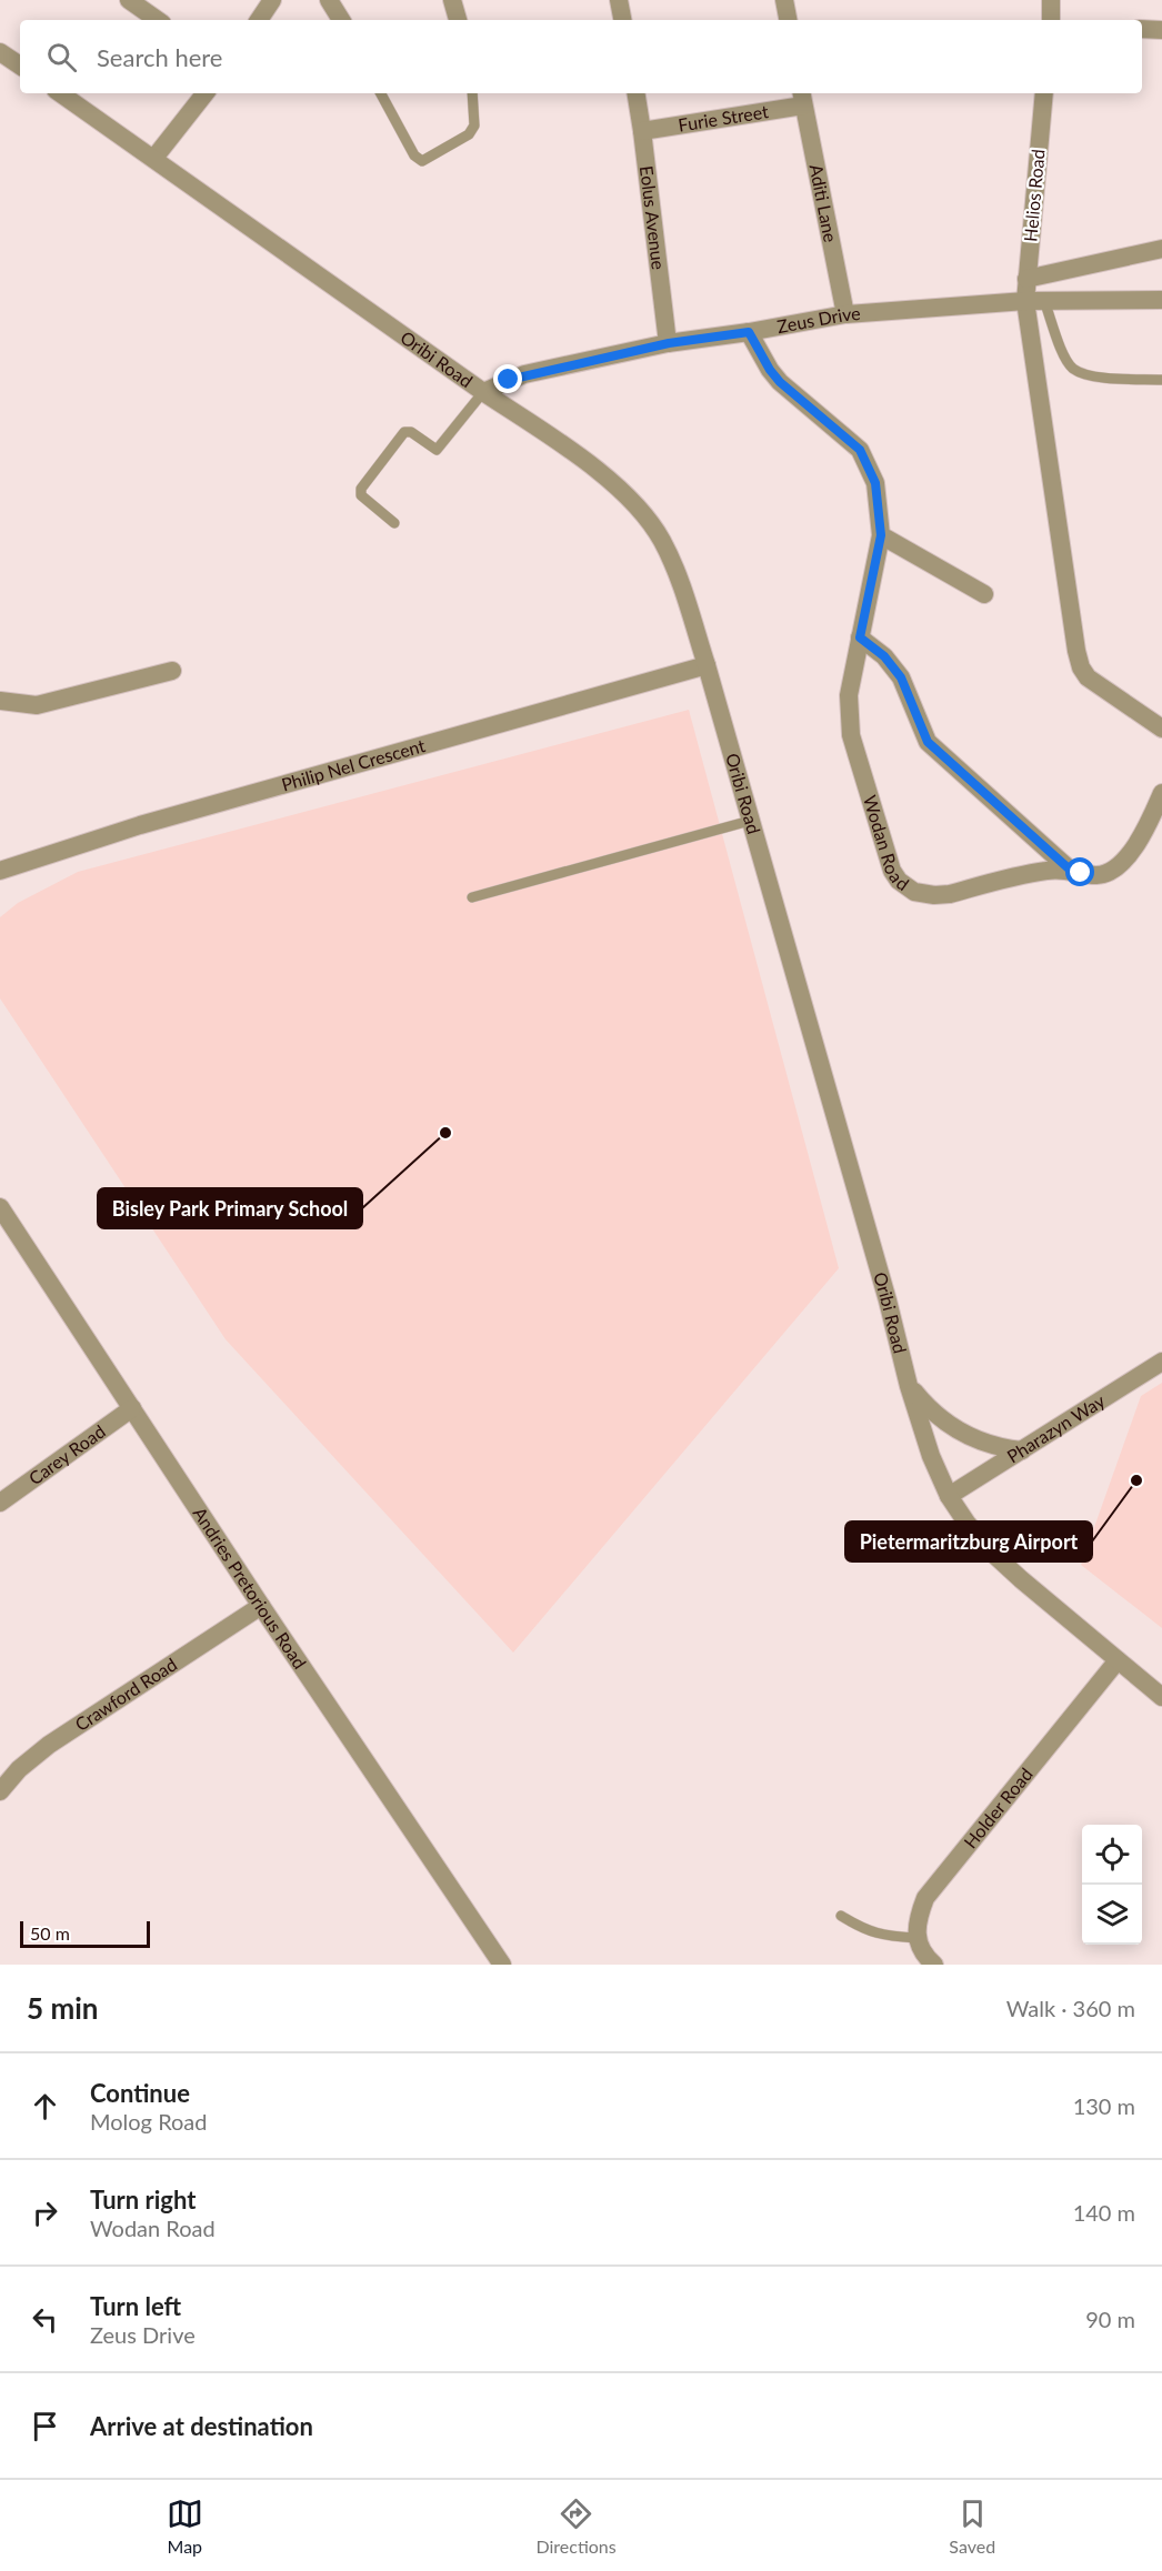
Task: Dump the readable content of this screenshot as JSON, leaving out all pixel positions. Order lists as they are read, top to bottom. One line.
{"streets":{"street":["Furie Street","Helios Road","Aditi Lane","Eolus Avenue","Zeus Drive","Oribi Road","Philip Nel Crescent","Wodan Road","Pharazyn Way","Carey Road","Andries Pretorious Road","Crawford Road","Holder Road"]},"crossings":[["Furie Street","Aditi Lane"],["Furie Street","Eolus Avenue"],["Helios Road","Zeus Drive"],["Aditi Lane","Zeus Drive"],["Eolus Avenue","Zeus Drive"],["Zeus Drive","Oribi Road"],["Zeus Drive","Wodan Road"],["Oribi Road","Philip Nel Crescent"],["Oribi Road","Pharazyn Way"],["Oribi Road","Holder Road"],["Carey Road","Andries Pretorious Road"],["Andries Pretorious Road","Crawford Road"]],"places":["Bisley Park Primary School","Pietermaritzburg Airport"],"scale_bar":"50 m","page":{"search":"Search here","scale":"50 m","heading":["5 min","Walk · 360 m"],"list":[["Continue","Molog Road","130 m"],["Turn right","Wodan Road","140 m"],["Turn left","Zeus Drive","90 m"],"Arrive at destination"],"nav":["Map","Directions","Saved"]}}
